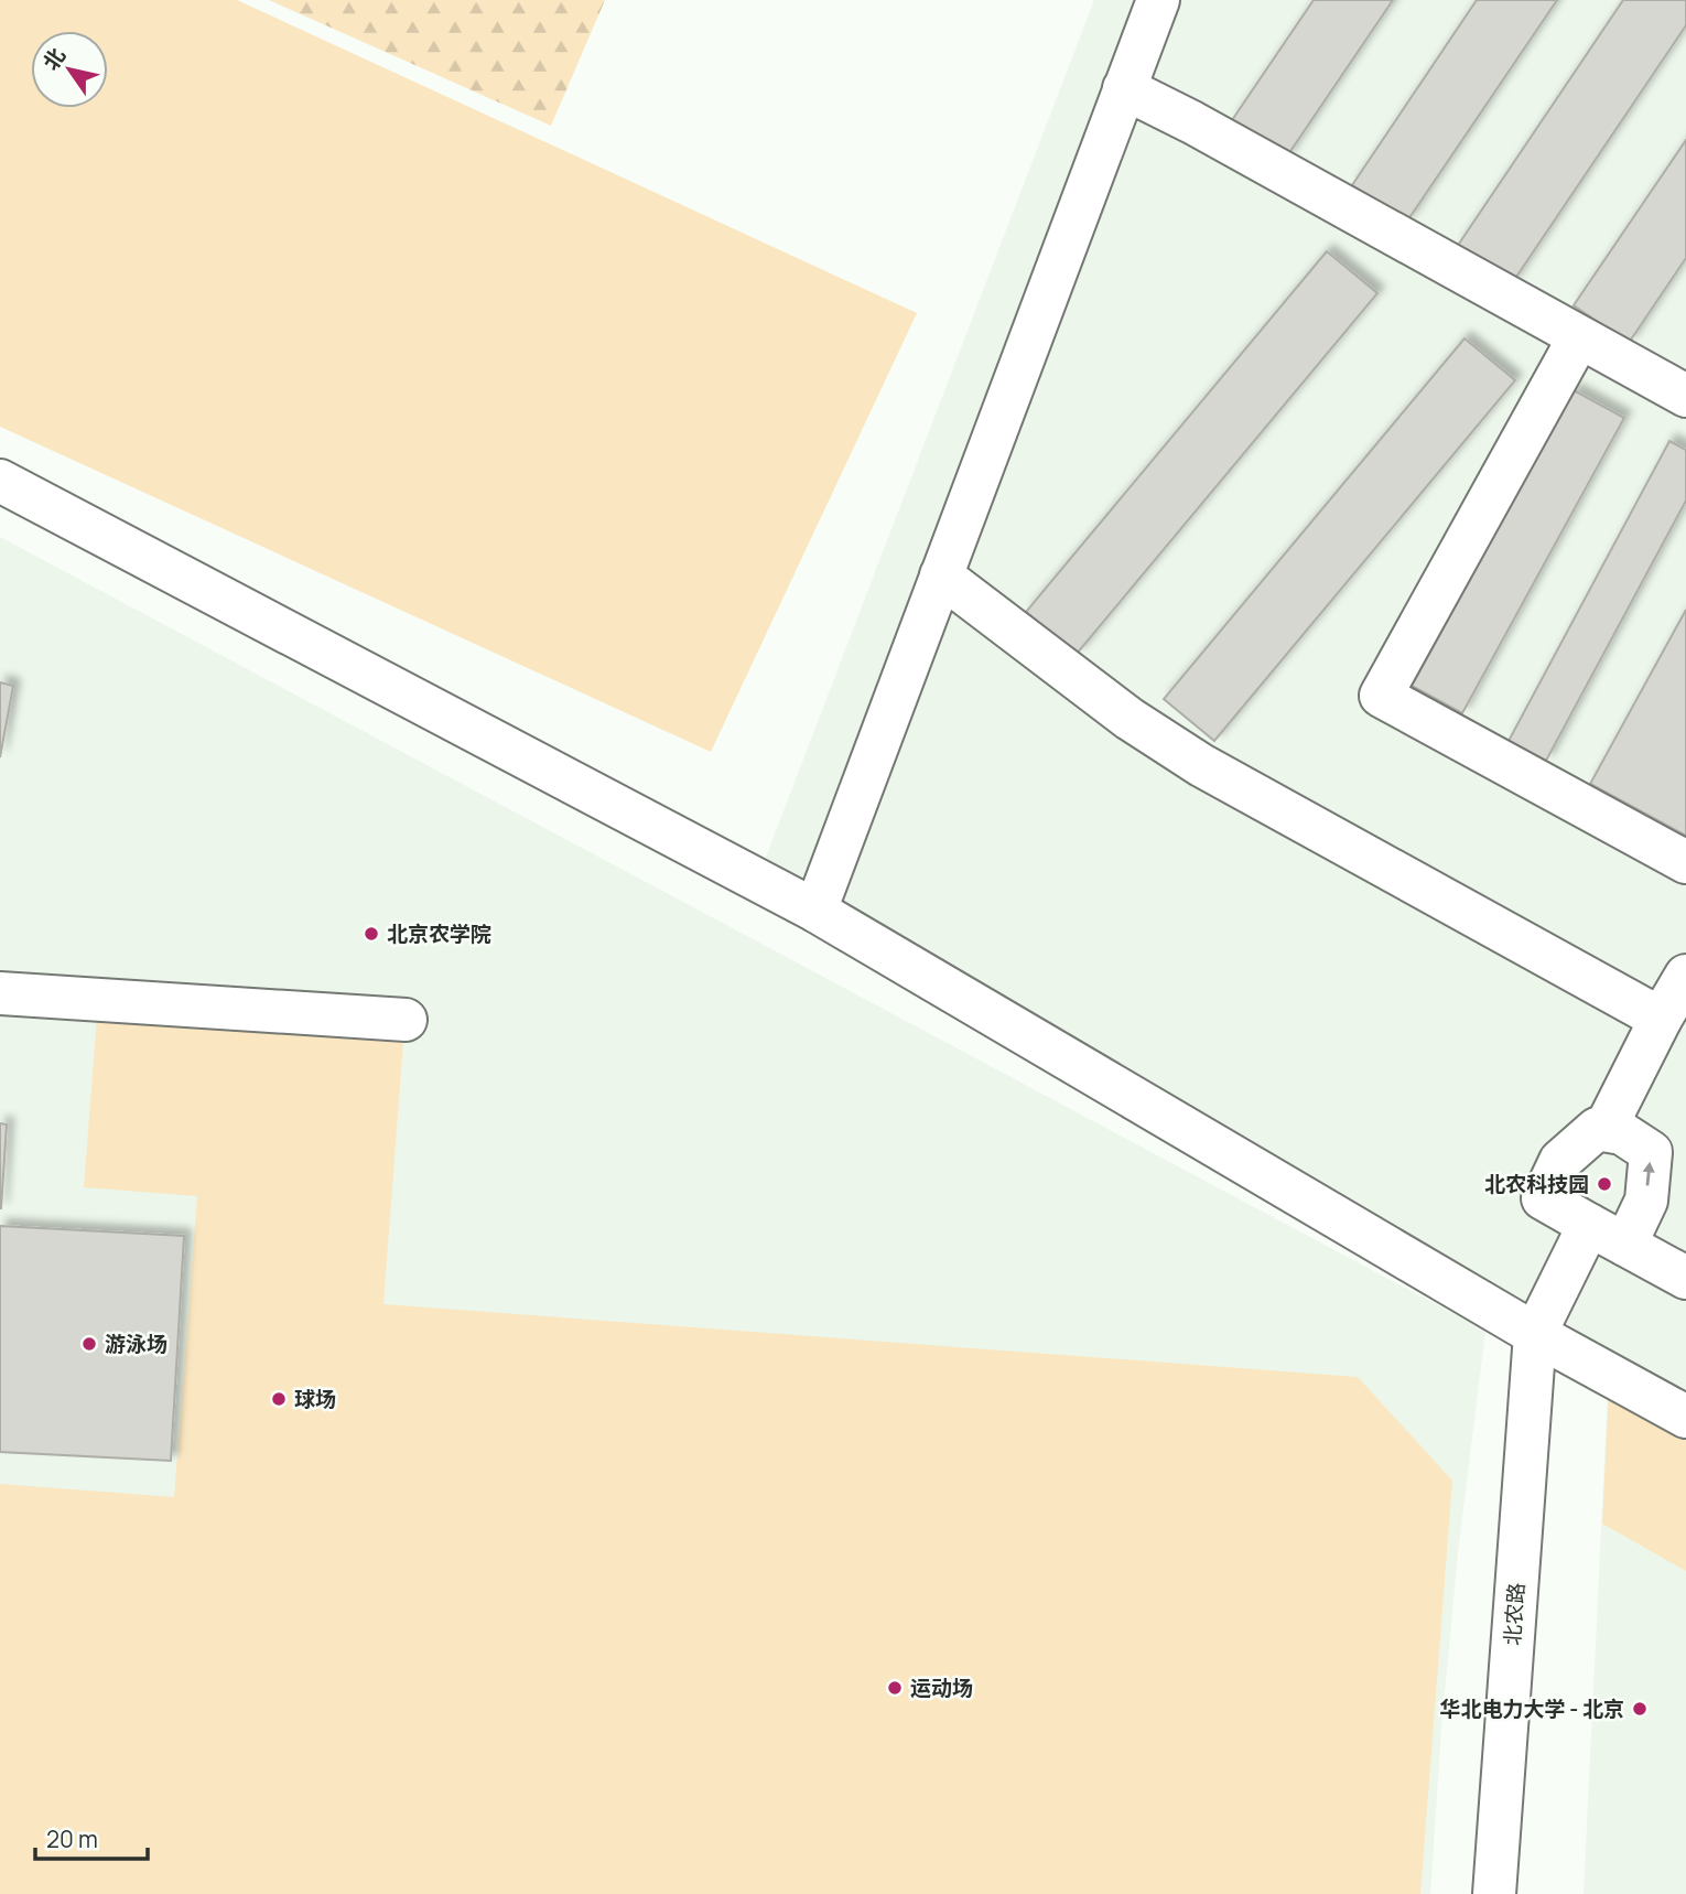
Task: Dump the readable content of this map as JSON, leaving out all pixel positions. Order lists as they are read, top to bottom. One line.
{"streets":{"street":["北农路"]},"places":["北京农学院","北农科技园","游泳场","球场","运动场","华北电力大学 - 北京"],"scale_bar":"20 m","north":"top left"}
